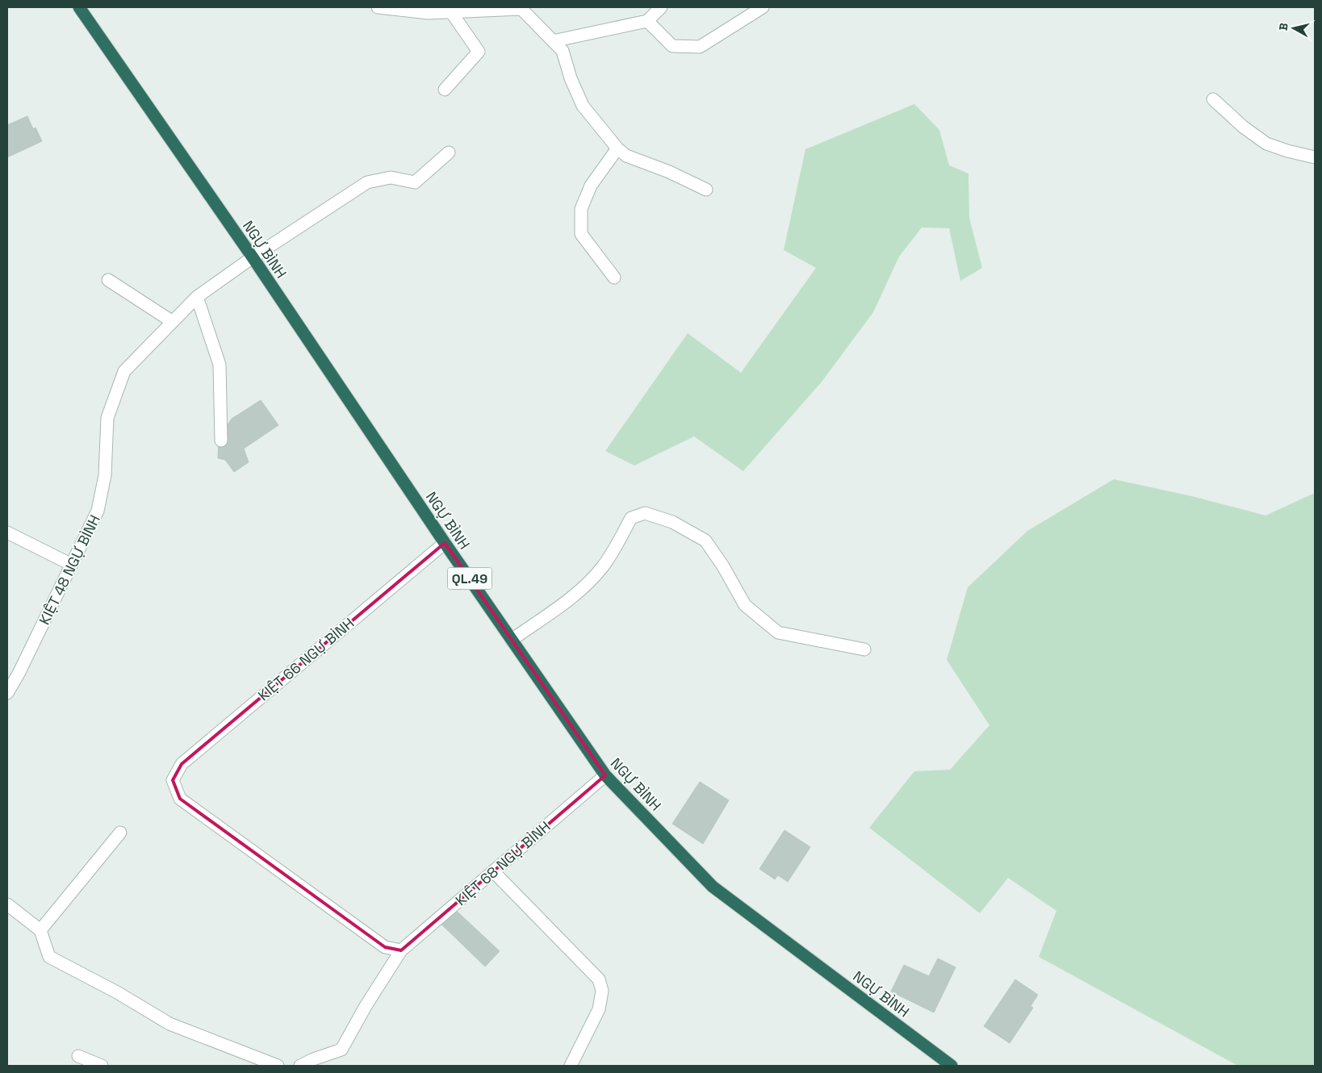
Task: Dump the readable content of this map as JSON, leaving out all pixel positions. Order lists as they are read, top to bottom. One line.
{"streets":{"highway":["NGỰ BÌNH","QL.49"],"street":["KIỆT 48 NGỰ BÌNH","KIỆT 66 NGỰ BÌNH","KIỆT 68 NGỰ BÌNH"]},"crossings":[["NGỰ BÌNH","KIỆT 48 NGỰ BÌNH"],["NGỰ BÌNH","KIỆT 66 NGỰ BÌNH"],["NGỰ BÌNH","KIỆT 68 NGỰ BÌNH"],["KIỆT 66 NGỰ BÌNH","KIỆT 68 NGỰ BÌNH"]],"north":"left"}
